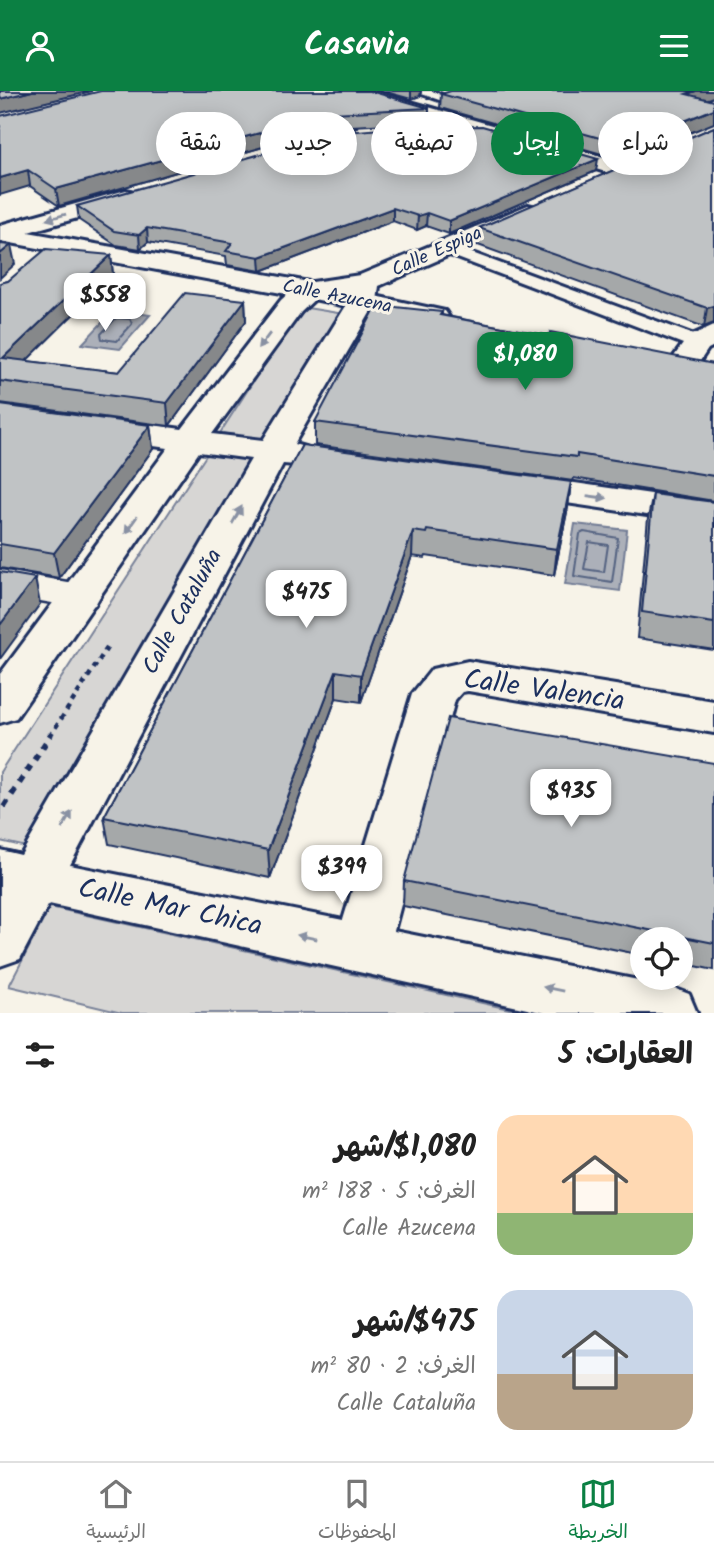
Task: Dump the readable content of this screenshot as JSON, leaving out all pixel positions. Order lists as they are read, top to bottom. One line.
{"streets":{"street":["Calle Espiga","Calle Azucena","Calle Cataluña","Calle Valencia","Calle Mar Chica"]},"crossings":[["Calle Espiga","Calle Azucena"],["Calle Espiga","Calle Cataluña"],["Calle Azucena","Calle Cataluña"],["Calle Cataluña","Calle Mar Chica"],["Calle Valencia","Calle Mar Chica"]],"one_way":["Calle Mar Chica"],"page":{"header":"Casavia","chip":["شراء","إيجار","تصفية","جديد","شقة"],"price":["$558","$1,080","$475","$935","$399"],"heading":"العقارات: 5","list":[{"name":"$1,080/شهر","note":"الغرف: 5 · 188 m² · Calle Azucena"},{"name":"$475/شهر","note":"الغرف: 2 · 80 m² · Calle Cataluña"}],"tabs":["الخريطة","المحفوظات","الرئيسية"]}}
